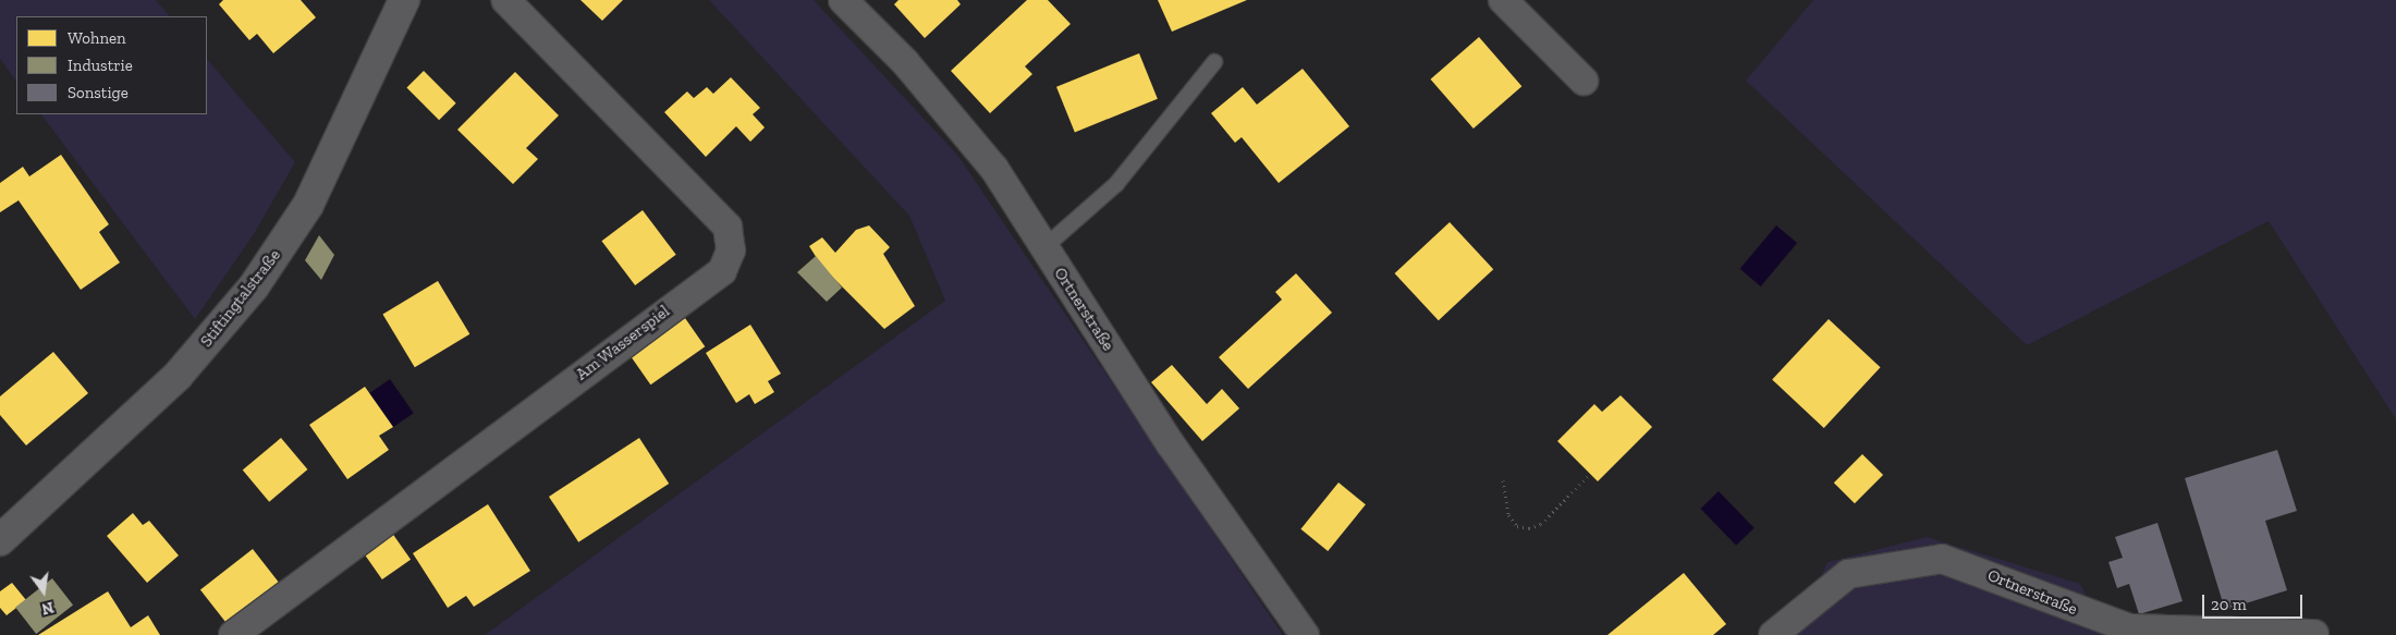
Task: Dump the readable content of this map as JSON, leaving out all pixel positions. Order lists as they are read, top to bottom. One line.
{"streets":{"street":["Stiftingtalstraße","Ortnerstraße","Am Wasserspiel"]},"legend":["Wohnen","Industrie","Sonstige"],"scale_bar":"20 m","north":"bottom"}
